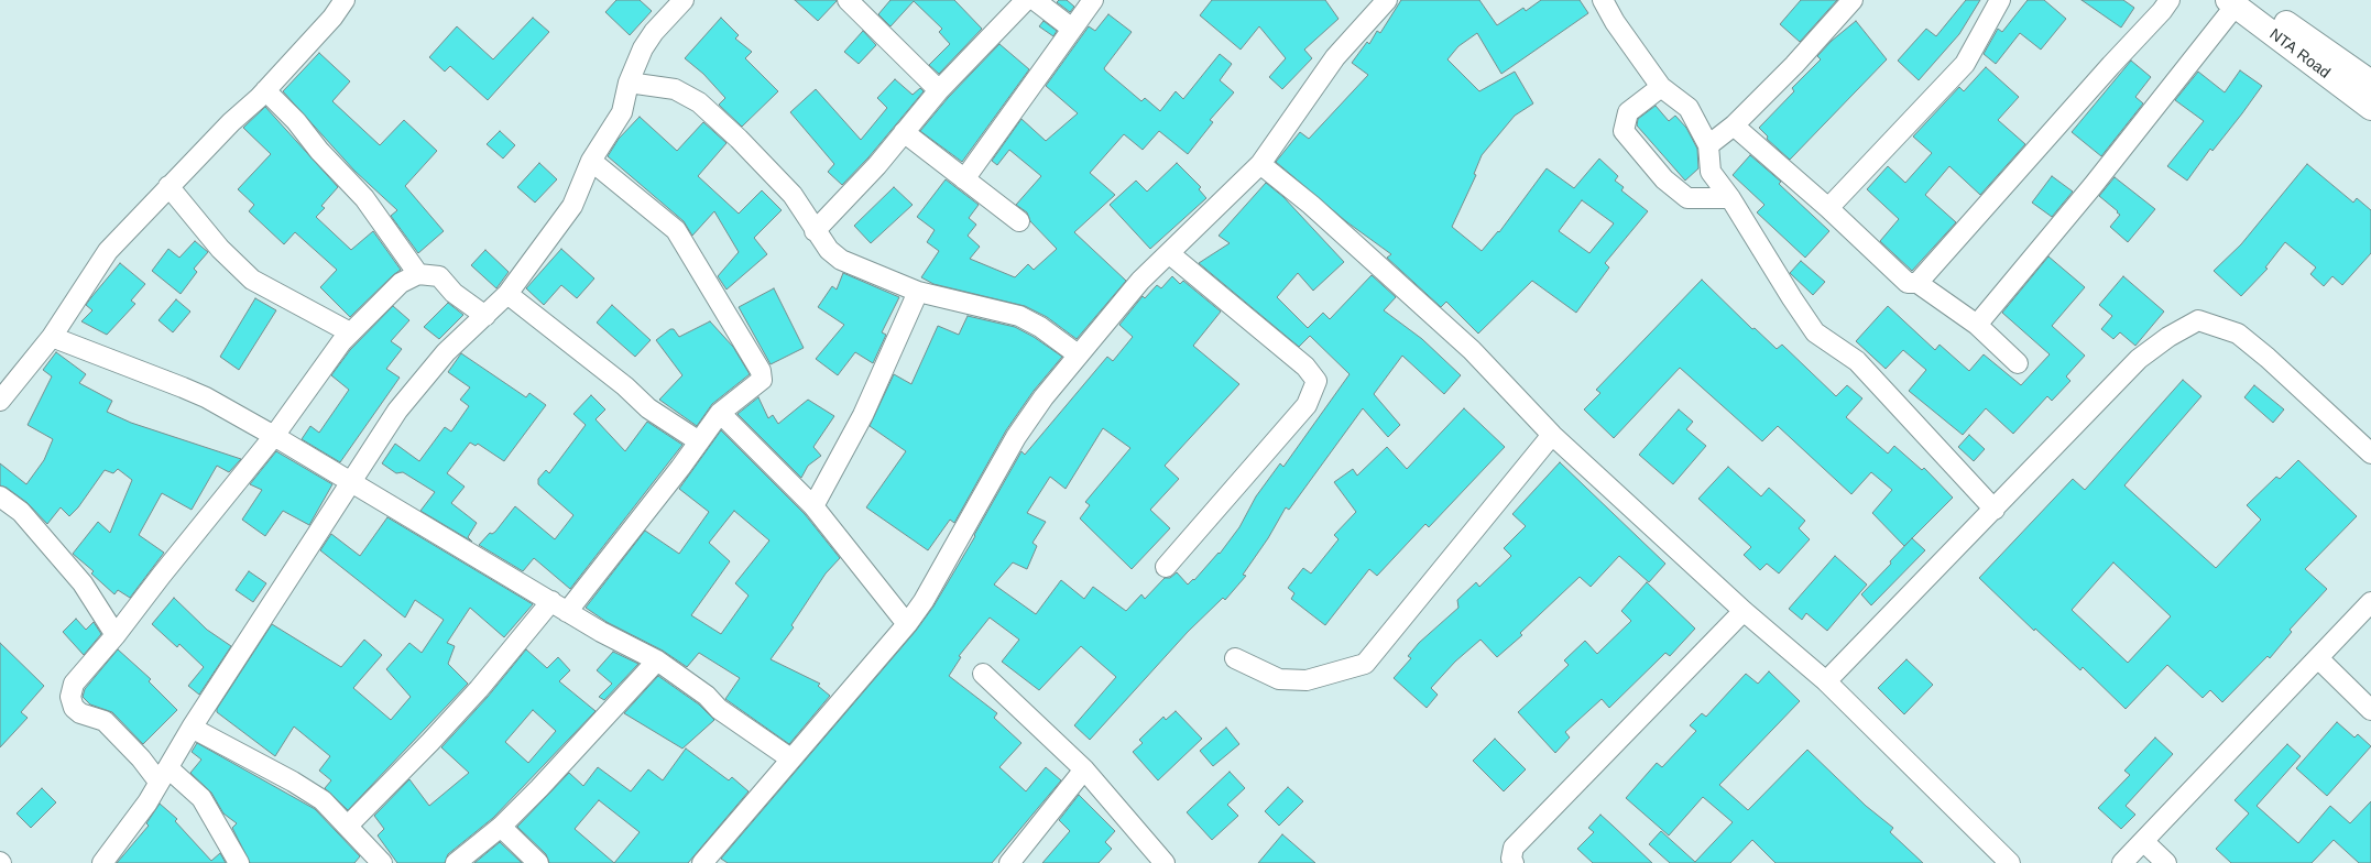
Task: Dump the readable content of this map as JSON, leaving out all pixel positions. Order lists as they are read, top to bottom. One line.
{"streets":{"main road":["NTA Road"]}}
